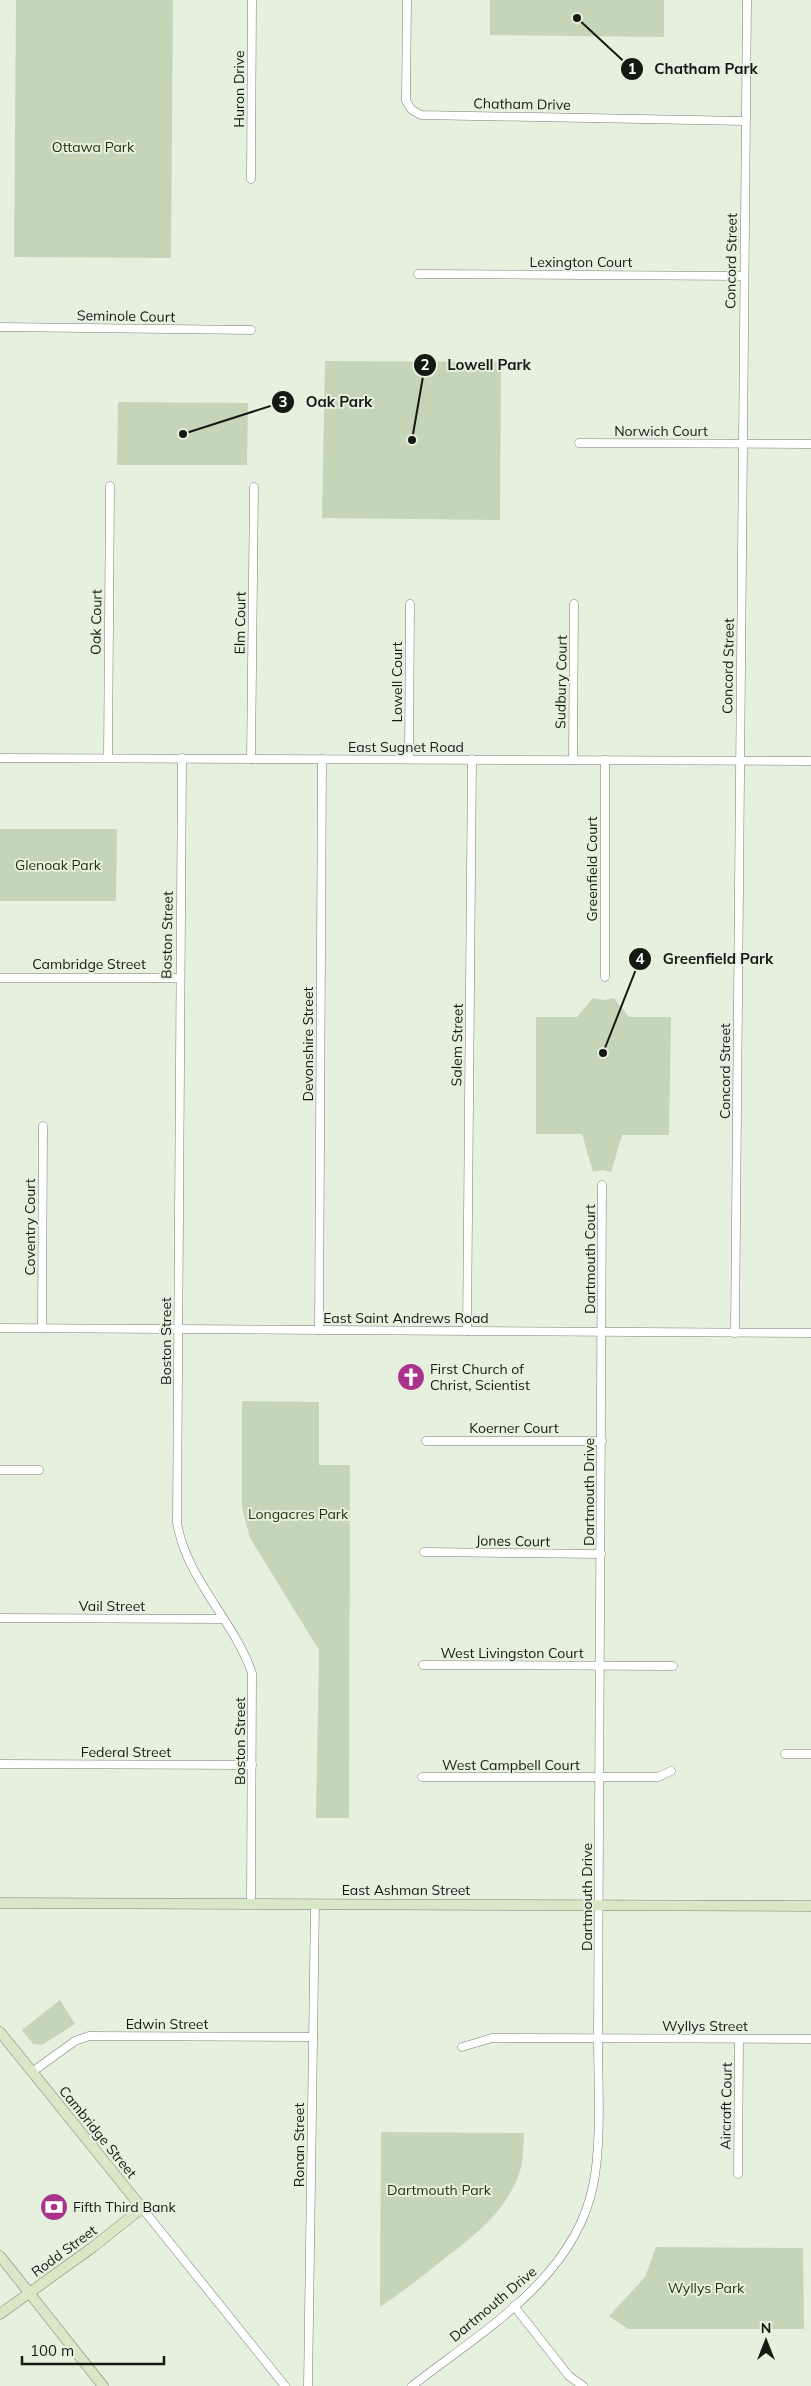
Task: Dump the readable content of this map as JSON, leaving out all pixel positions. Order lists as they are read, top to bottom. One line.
{"streets":{"street":["Huron Drive","Chatham Drive","Concord Street","Lexington Court","Seminole Court","Norwich Court","Oak Court","Elm Court","Lowell Court","Sudbury Court","East Sugnet Road","Greenfield Court","Boston Street","Cambridge Street","Devonshire Street","Salem Street","Coventry Court","Dartmouth Court","East Saint Andrews Road","Koerner Court","Dartmouth Drive","Jones Court","Vail Street","West Livingston Court","Federal Street","West Campbell Court","East Ashman Street","Edwin Street","Wyllys Street","Aircraft Court","Ronan Street","Rodd Street"]},"crossings":[["Chatham Drive","Concord Street"],["Concord Street","Lexington Court"],["Concord Street","Norwich Court"],["Concord Street","East Sugnet Road"],["Concord Street","East Saint Andrews Road"],["Oak Court","East Sugnet Road"],["Elm Court","East Sugnet Road"],["Lowell Court","East Sugnet Road"],["Sudbury Court","East Sugnet Road"],["East Sugnet Road","Greenfield Court"],["East Sugnet Road","Boston Street"],["East Sugnet Road","Devonshire Street"],["East Sugnet Road","Salem Street"],["Boston Street","Cambridge Street"],["Boston Street","East Saint Andrews Road"],["Boston Street","Vail Street"],["Boston Street","Federal Street"],["Boston Street","East Ashman Street"],["Cambridge Street","Edwin Street"],["Cambridge Street","Rodd Street"],["Devonshire Street","East Saint Andrews Road"],["Salem Street","East Saint Andrews Road"],["Coventry Court","East Saint Andrews Road"],["Dartmouth Court","East Saint Andrews Road"],["Dartmouth Court","Dartmouth Drive"],["East Saint Andrews Road","Dartmouth Drive"],["Koerner Court","Dartmouth Drive"],["Dartmouth Drive","Jones Court"],["Dartmouth Drive","West Livingston Court"],["Dartmouth Drive","West Campbell Court"],["Dartmouth Drive","East Ashman Street"],["Dartmouth Drive","Wyllys Street"],["East Ashman Street","Ronan Street"],["Edwin Street","Ronan Street"],["Wyllys Street","Aircraft Court"]],"parks":["Ottawa Park","Glenoak Park","Longacres Park","Dartmouth Park","Wyllys Park"],"places":{"other":["Chatham Park","Oak Park","Lowell Park","Greenfield Park"],"church":["First Church of Christ, Scientist"],"bank":["Fifth Third Bank"]},"scale_bar":"100 m","north":"top"}
